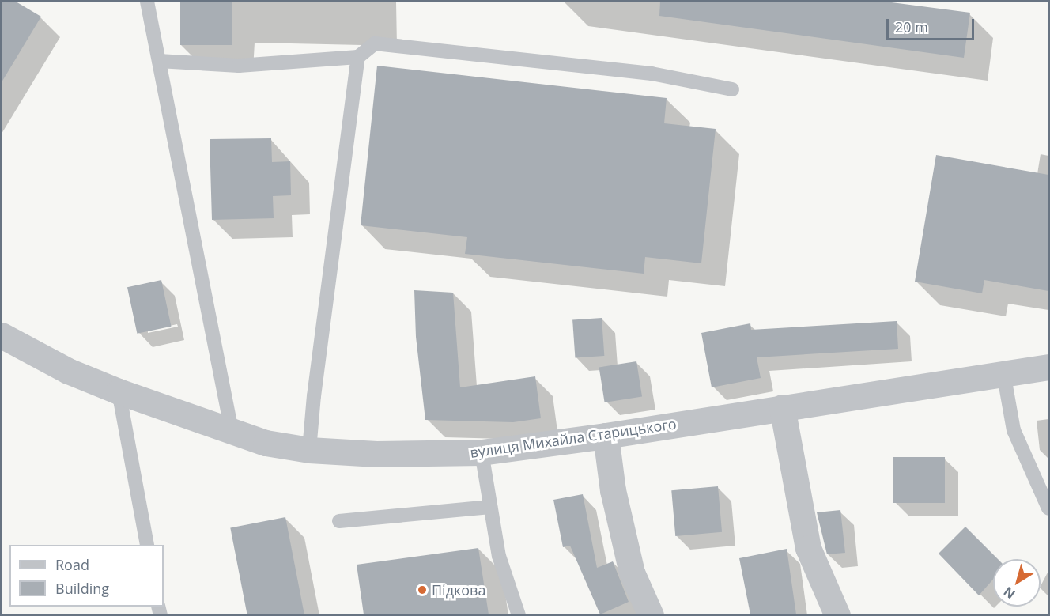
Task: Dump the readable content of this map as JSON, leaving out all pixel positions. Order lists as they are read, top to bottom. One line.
{"streets":{"street":["вулиця Михайла Старицького"]},"places":["Підкова"],"legend":["Road","Building"],"scale_bar":"20 m","north":"bottom left"}
